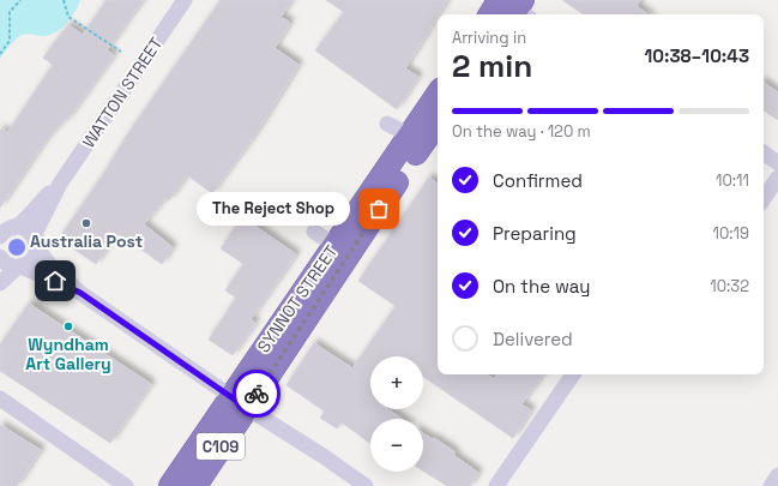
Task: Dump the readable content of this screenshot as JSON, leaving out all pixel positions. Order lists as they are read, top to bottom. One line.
{"streets":{"highway":["SYNNOT STREET","C109"],"street":["WATTON STREET"]},"places":["The Reject Shop","Australia Post","Wyndham Art Gallery"],"page":{"heading":["2 min","Arriving in","10:38–10:43"],"bar":"On the way · 120 m","list":[["Confirmed","10:11"],["Preparing","10:19"],["On the way","10:32"],"Delivered"],"bubble":"The Reject Shop","map_buttons":["+","−"]}}
